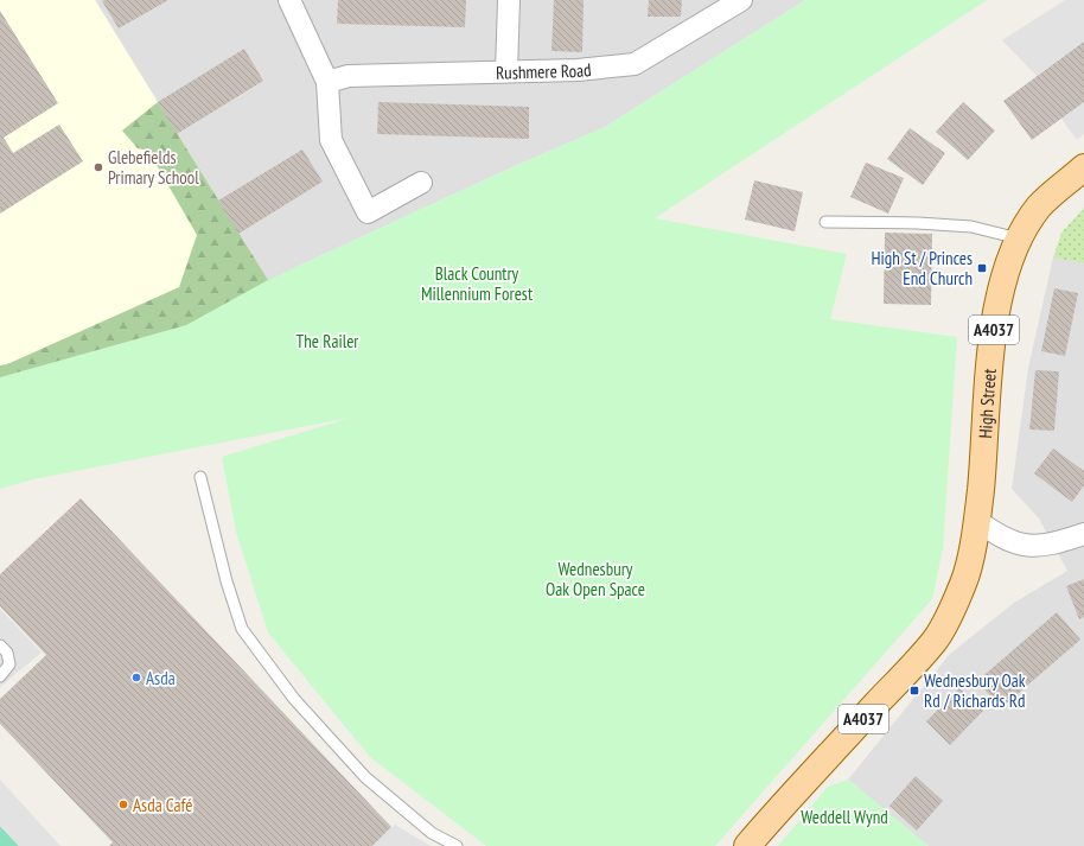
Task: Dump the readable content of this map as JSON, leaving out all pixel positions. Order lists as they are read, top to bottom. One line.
{"streets":{"main road":["A4037","High Street"],"street":["Rushmere Road"]},"parks":["Black Country Millennium Forest","The Railer","Wednesbury Oak Open Space","Weddell Wynd"],"places":{"other":["Glebefields Primary School","Asda","Asda Café"],"transit":["High St / Princes End Church","Wednesbury Oak Rd / Richards Rd"]}}
